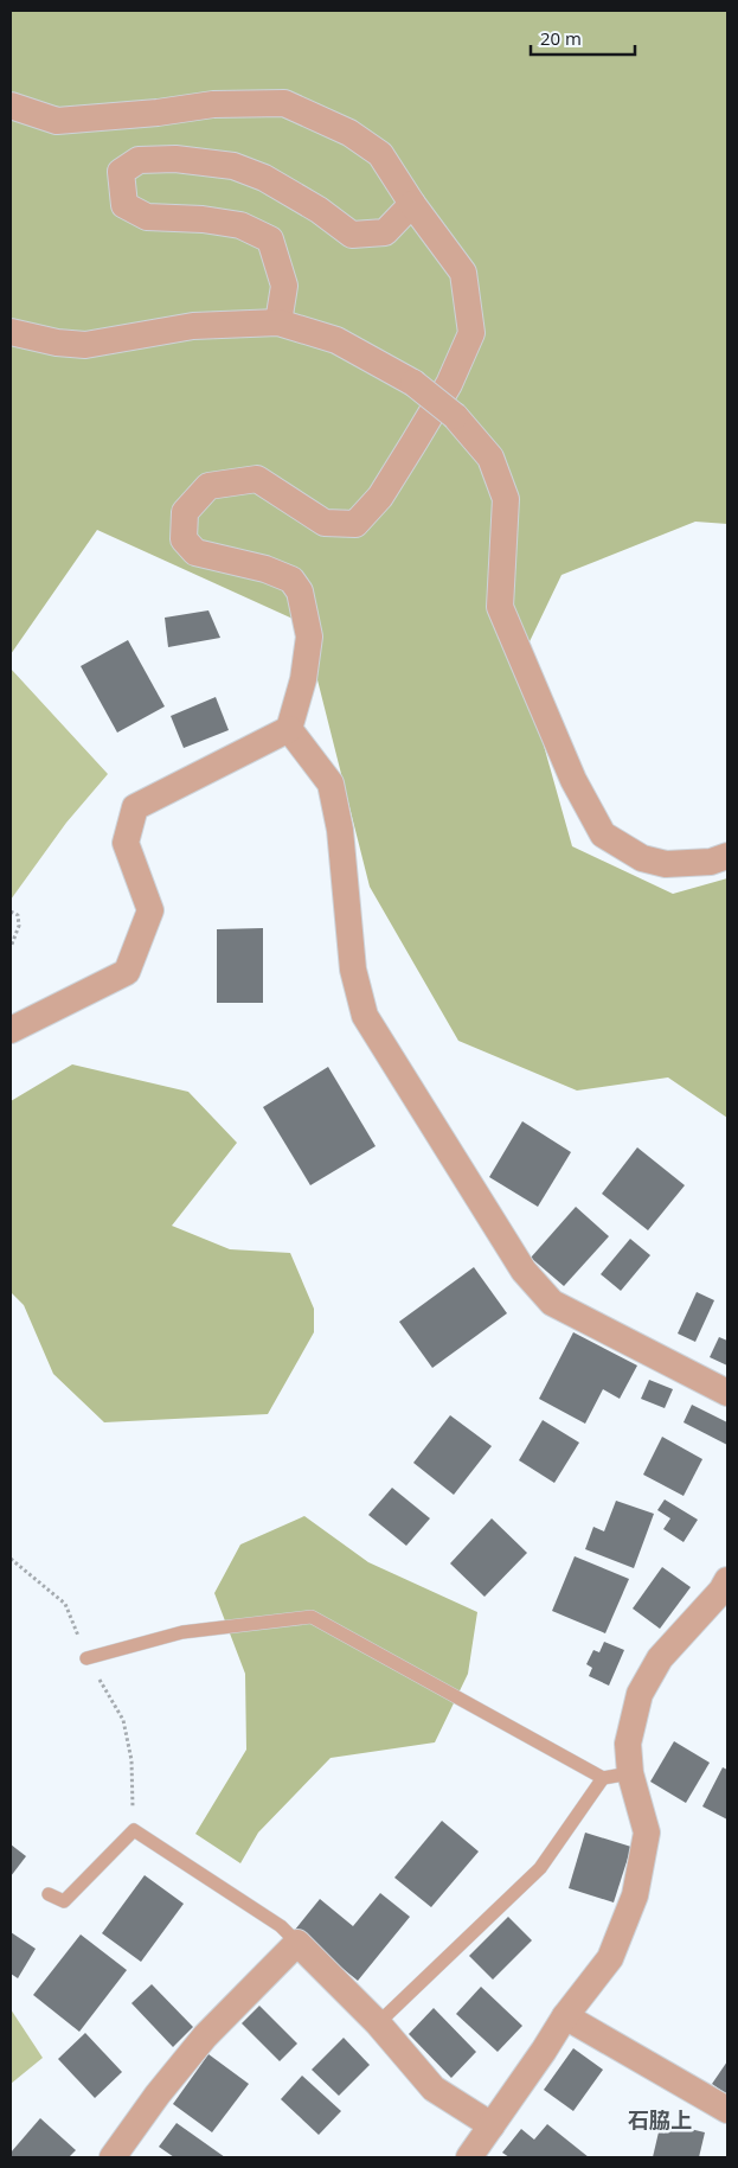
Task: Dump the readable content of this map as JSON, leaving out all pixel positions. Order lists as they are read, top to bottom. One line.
{"districts":["石脇上"],"scale_bar":"20 m"}
